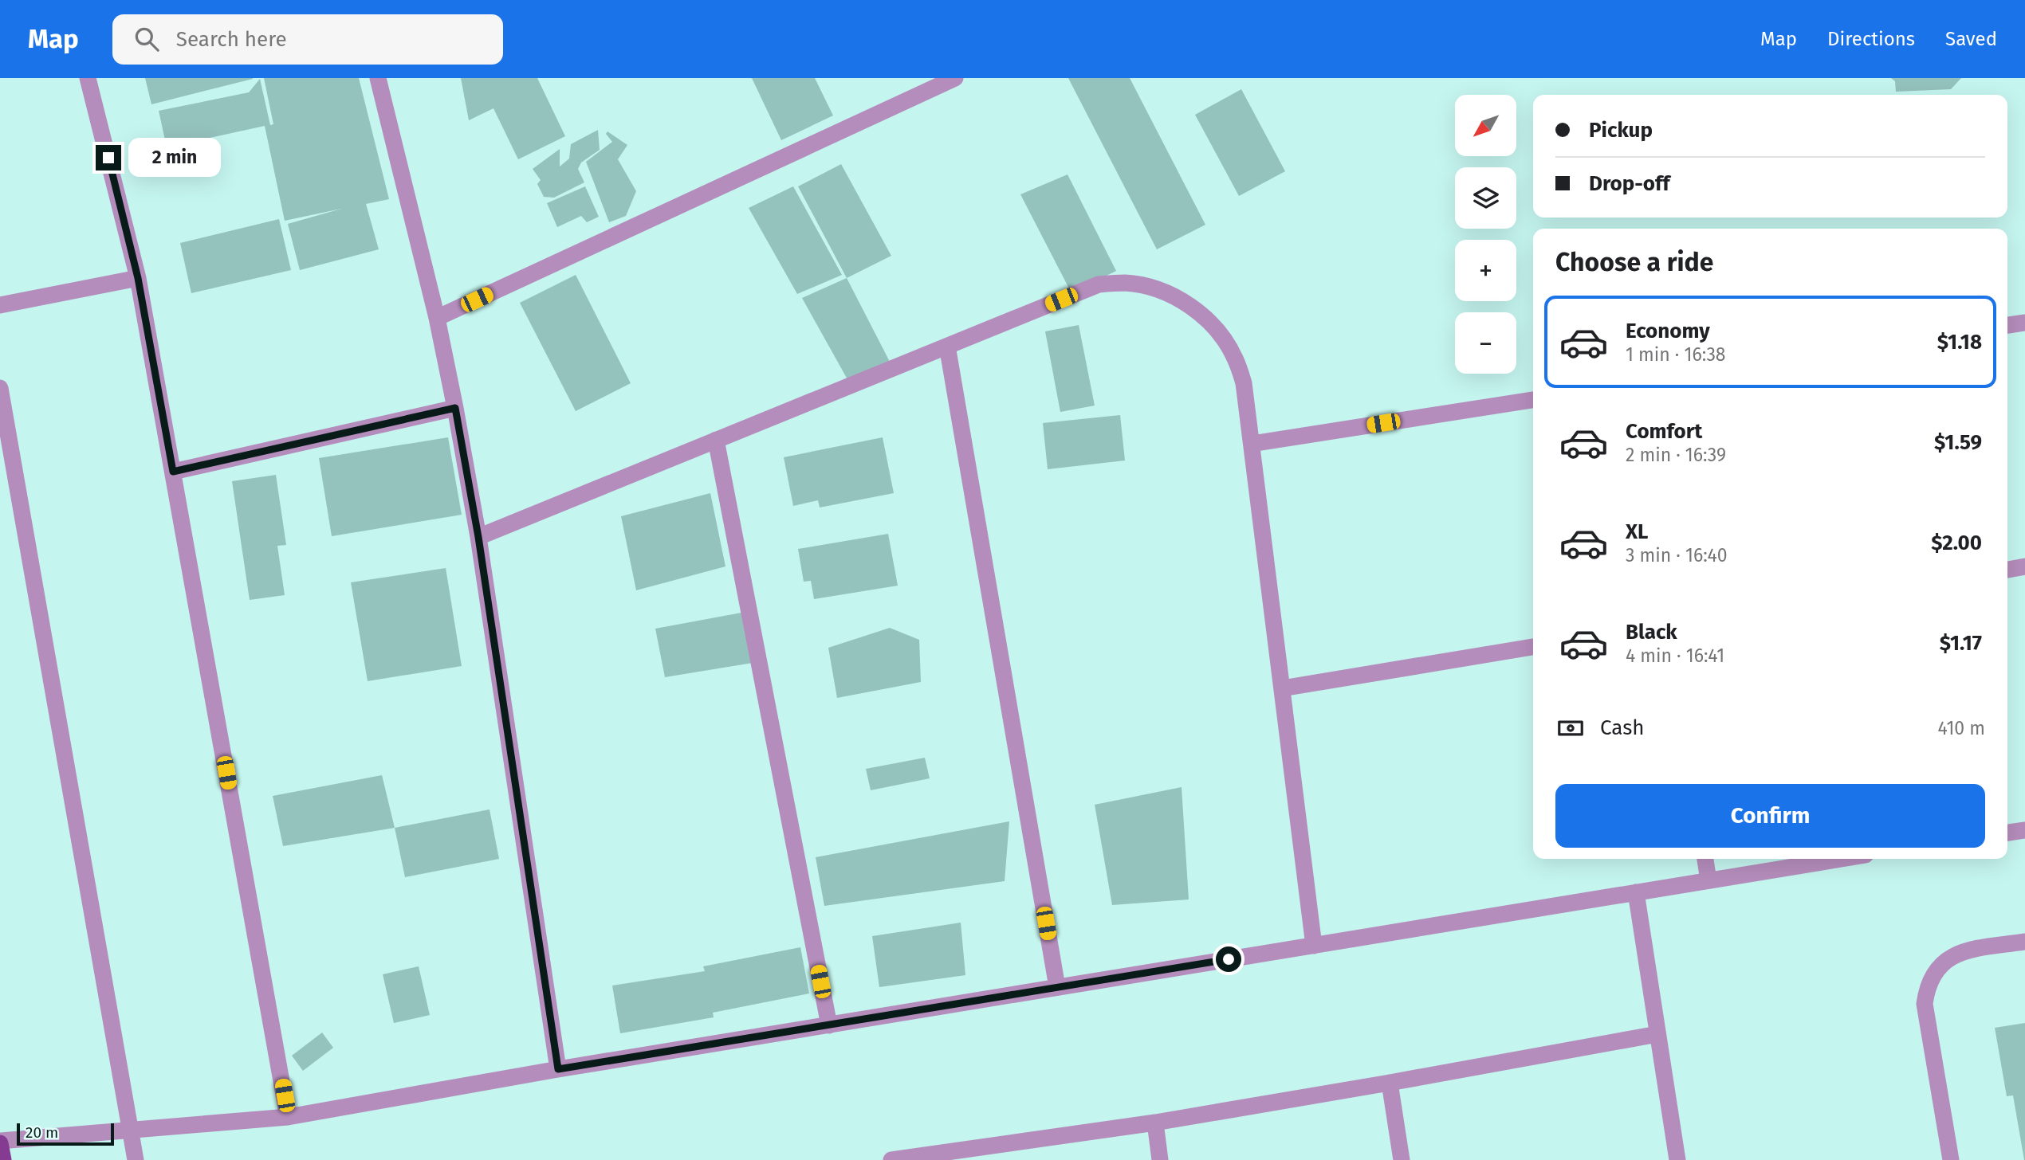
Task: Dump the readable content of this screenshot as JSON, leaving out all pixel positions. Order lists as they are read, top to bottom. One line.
{"scale_bar":"20 m","north":"bottom left","page":{"header":"Map","search":"Search here","nav":["Map","Directions","Saved"],"map_buttons":["+","−"],"banner":["Pickup","Drop-off"],"bubble":"2 min","heading":"Choose a ride","list":[{"name":"Economy","note":"1 min · 16:38","value":"$1.18"},{"name":"Comfort","note":"2 min · 16:39","value":"$1.59"},{"name":"XL","note":"3 min · 16:40","value":"$2.00"},{"name":"Black","note":"4 min · 16:41","value":"$1.17"}],"pay":["Cash","410 m"],"buttons":"Confirm","scale":"20 m"}}
